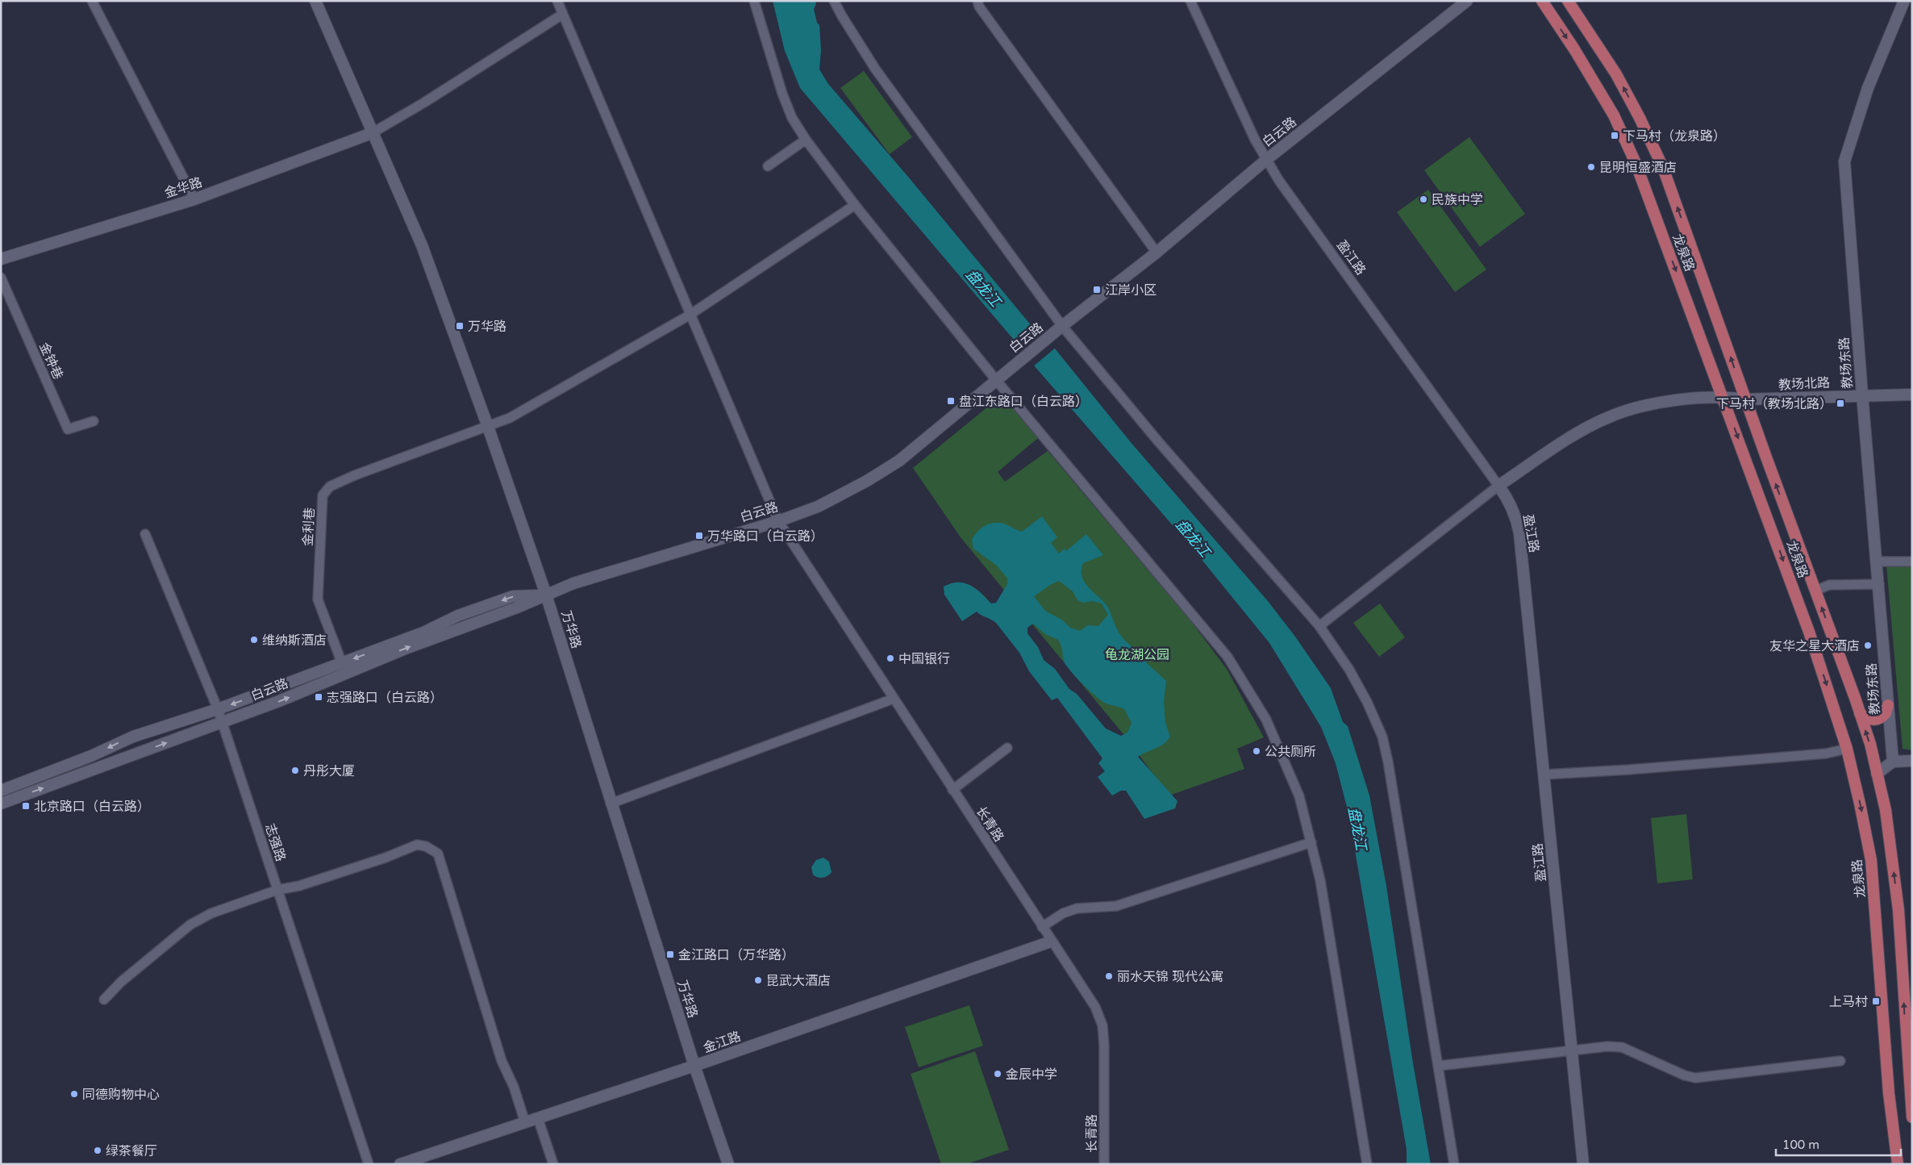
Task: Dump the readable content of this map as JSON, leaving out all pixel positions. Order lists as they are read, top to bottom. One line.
{"streets":{"main road":["龙泉路"],"street":["白云路","金华路","盈江路","金钟巷","教场东路","教场北路","金利巷","万华路","长青路","志强路","金江路"]},"crossings":[["白云路","盈江路"],["白云路","金利巷"],["白云路","万华路"],["白云路","长青路"],["白云路","志强路"],["金华路","万华路"],["龙泉路","教场北路"],["盈江路","教场北路"],["教场东路","教场北路"],["金利巷","万华路"],["万华路","金江路"],["长青路","金江路"]],"water":["盘龙江"],"parks":["龟龙湖公园"],"places":{"transit":["下马村（龙泉路）","江岸小区","万华路","盘江东路口（白云路）","下马村（教场北路）","万华路口（白云路）","志强路口（白云路）","北京路口（白云路）","金江路口（万华路）","上马村"],"other":["昆明恒盛酒店","民族中学","维纳斯酒店","友华之星大酒店","中国银行","公共厕所","丹彤大厦","丽水天锦 现代公寓","昆武大酒店","金辰中学","同德购物中心","绿茶餐厅"]},"scale_bar":"100 m"}
